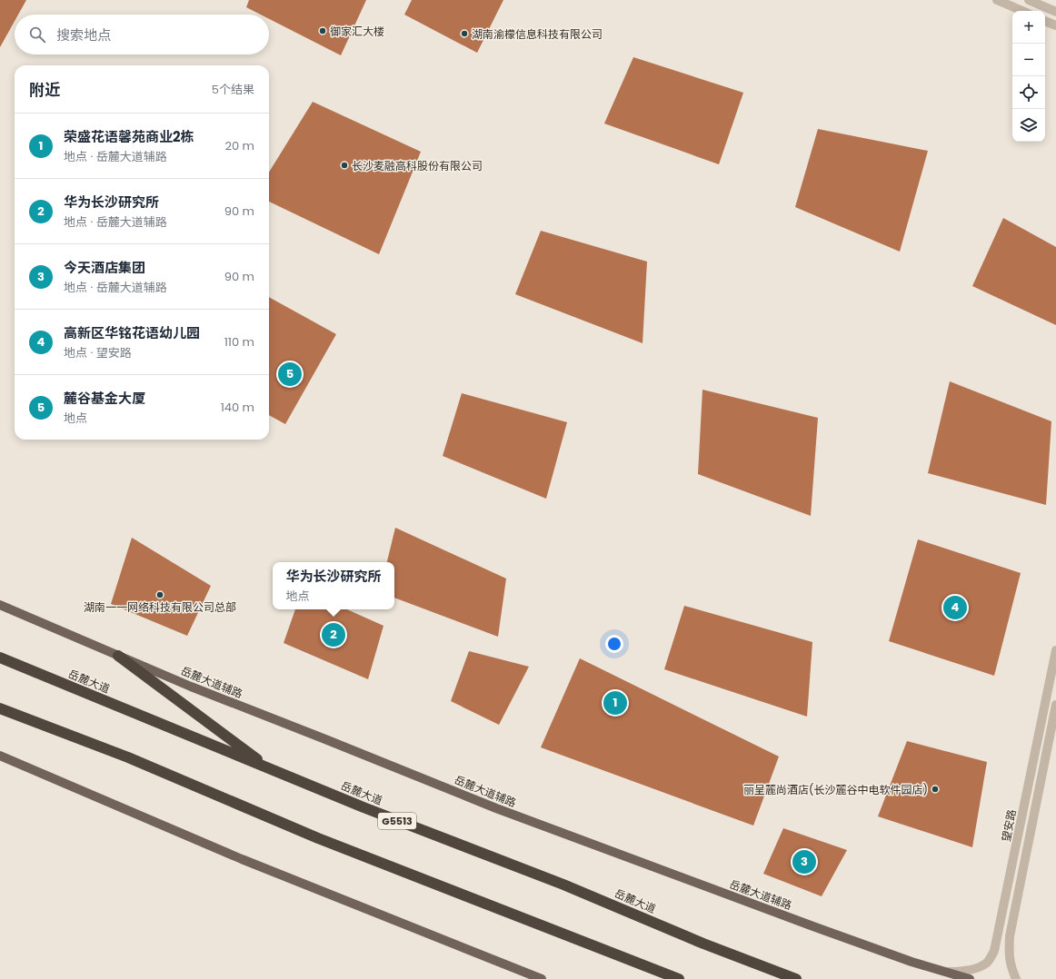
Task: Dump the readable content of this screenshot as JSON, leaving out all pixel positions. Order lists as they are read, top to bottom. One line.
{"streets":{"highway":["岳麓大道","G5513"],"main road":["岳麓大道辅路"],"street":["望安路"]},"crossings":[["岳麓大道辅路","望安路"]],"places":["御家汇大楼","湖南渝檬信息科技有限公司","长沙麦融高科股份有限公司","湖南一一网络科技有限公司总部","丽呈麓尚酒店(长沙麓谷中电软件园店)"],"page":{"map_buttons":["+","−"],"search":"搜索地点","heading":["附近","5个结果"],"list":[{"mark":"1","name":"荣盛花语馨苑商业2栋","note":"地点 · 岳麓大道辅路","value":"20 m"},{"mark":"2","name":"华为长沙研究所","note":"地点 · 岳麓大道辅路","value":"90 m"},{"mark":"3","name":"今天酒店集团","note":"地点 · 岳麓大道辅路","value":"90 m"},{"mark":"4","name":"高新区华铭花语幼儿园","note":"地点 · 望安路","value":"110 m"},{"mark":"5","name":"麓谷基金大厦","note":"地点","value":"140 m"}],"pins":["5","4","2","1","3"],"popup":["华为长沙研究所","地点"]}}
